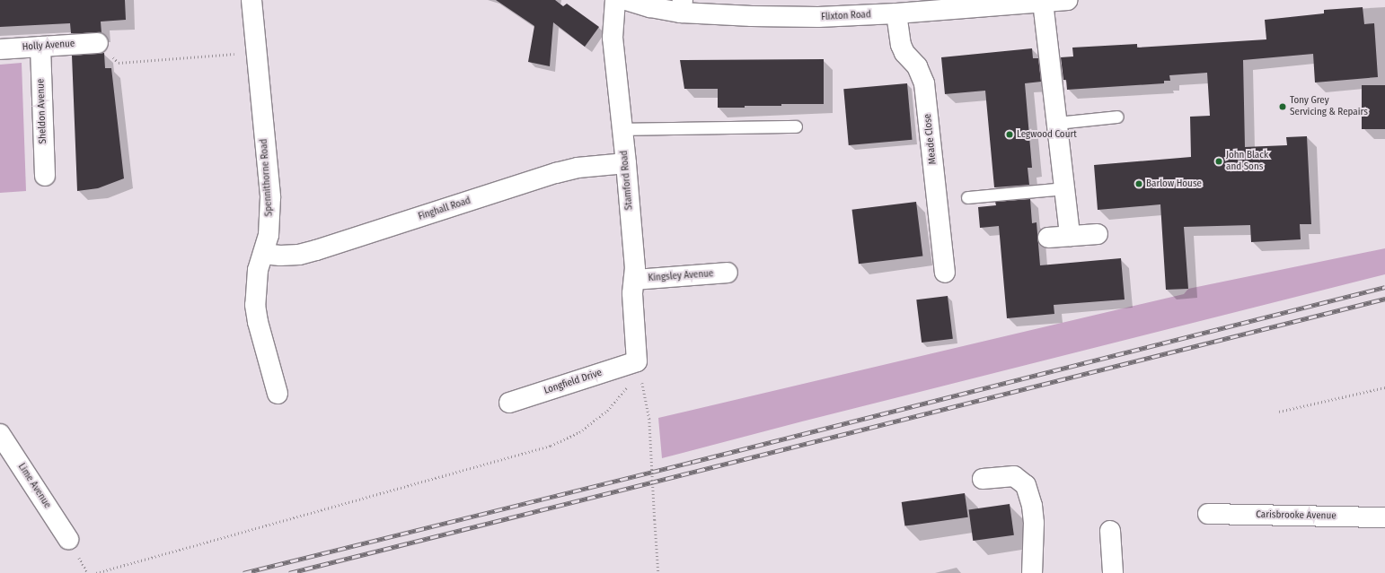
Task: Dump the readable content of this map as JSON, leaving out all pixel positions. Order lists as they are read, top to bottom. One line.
{"streets":{"street":["Flixton Road","Holly Avenue","Sheldon Avenue","Meade Close","Spennithorne Road","Stamford Road","Finghall Road","Kingsley Avenue","Longfield Drive","Lime Avenue","Carisbrooke Avenue"]},"crossings":[["Flixton Road","Meade Close"],["Holly Avenue","Sheldon Avenue"],["Spennithorne Road","Finghall Road"],["Stamford Road","Finghall Road"],["Stamford Road","Kingsley Avenue"],["Stamford Road","Longfield Drive"]],"places":["Tony Grey Servicing & Repairs","Legwood Court","John Black and Sons","Barlow House"]}
